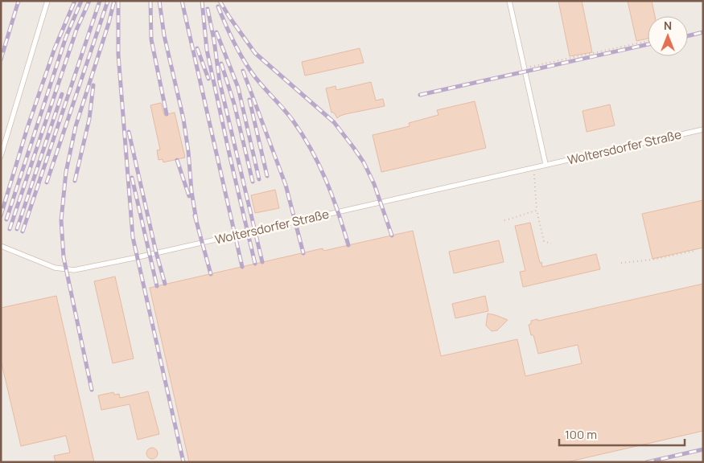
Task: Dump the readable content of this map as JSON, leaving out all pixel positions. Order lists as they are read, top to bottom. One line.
{"streets":{"lane":["Woltersdorfer Straße"]},"scale_bar":"100 m","north":"top"}
